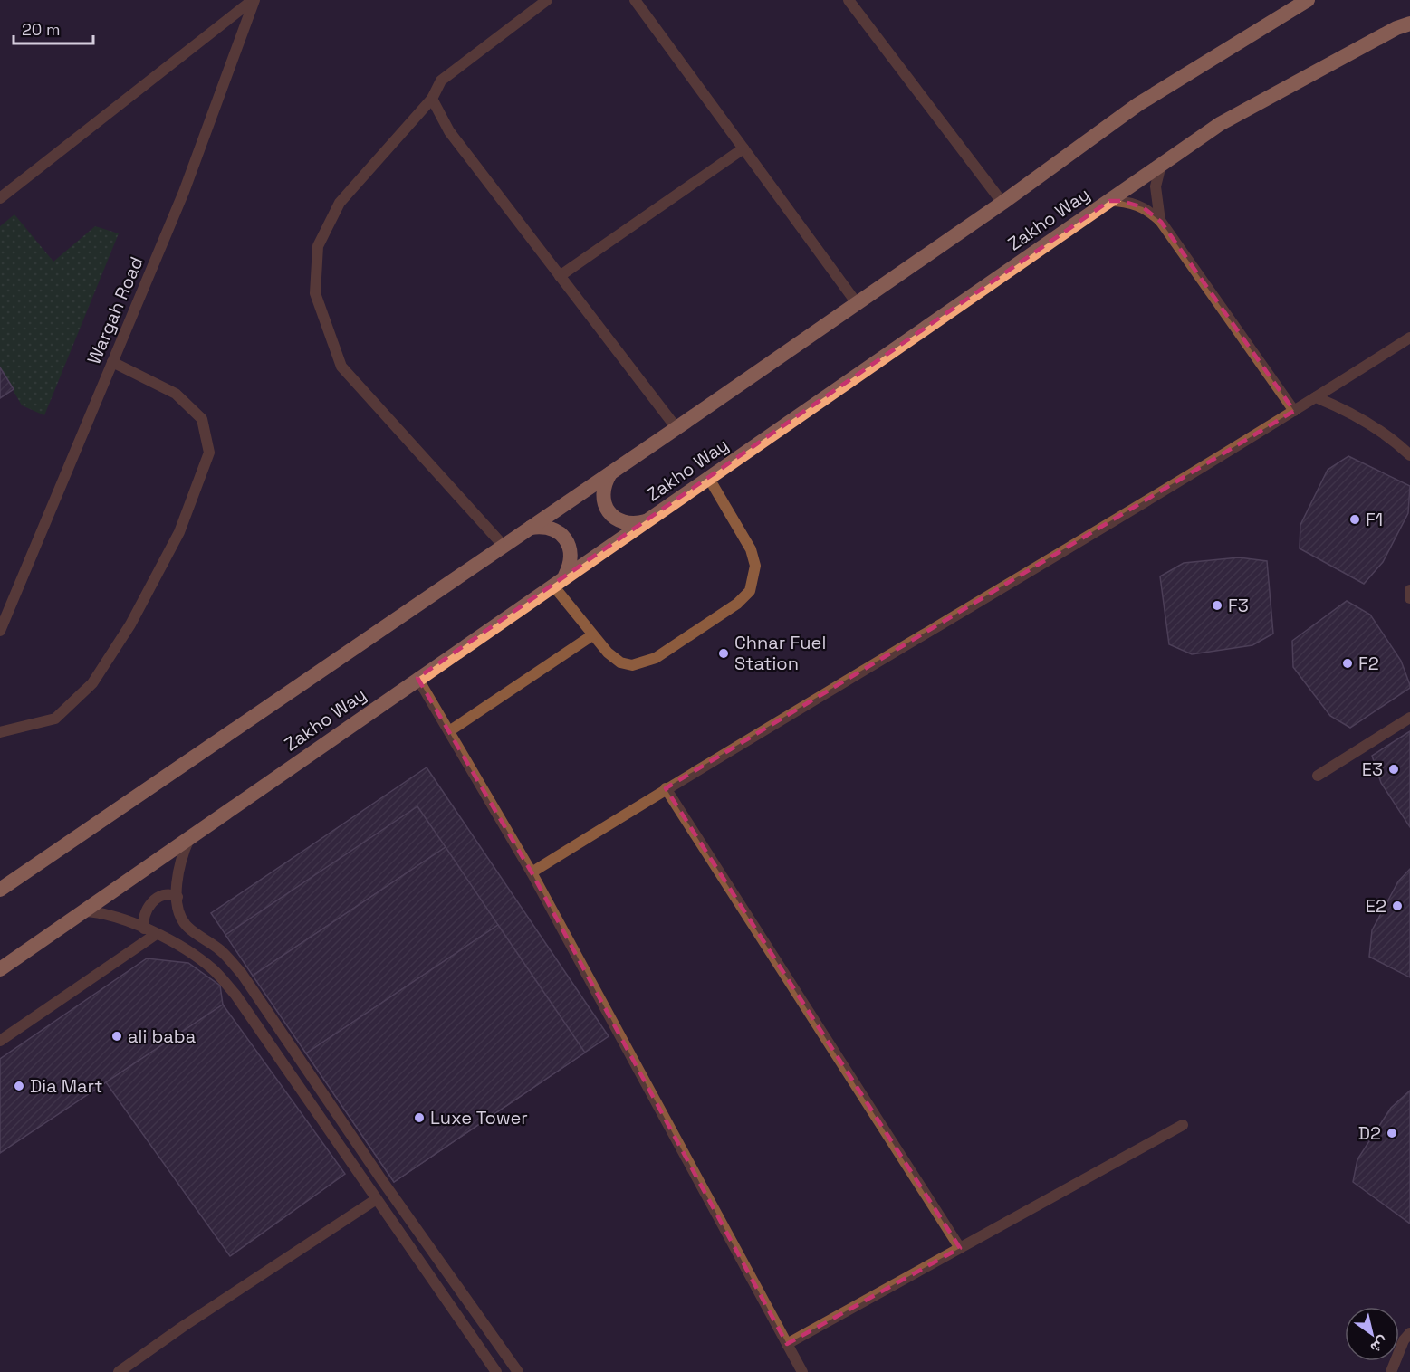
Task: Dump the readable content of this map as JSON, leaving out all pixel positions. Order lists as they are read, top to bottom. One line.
{"streets":{"highway":["Zakho Way"],"street":["Wargah Road"]},"places":["F1","F3","Chnar Fuel Station","F2","E3","E2","ali baba","Dia Mart","Luxe Tower","D2"],"scale_bar":"20 m","north":"bottom right"}
